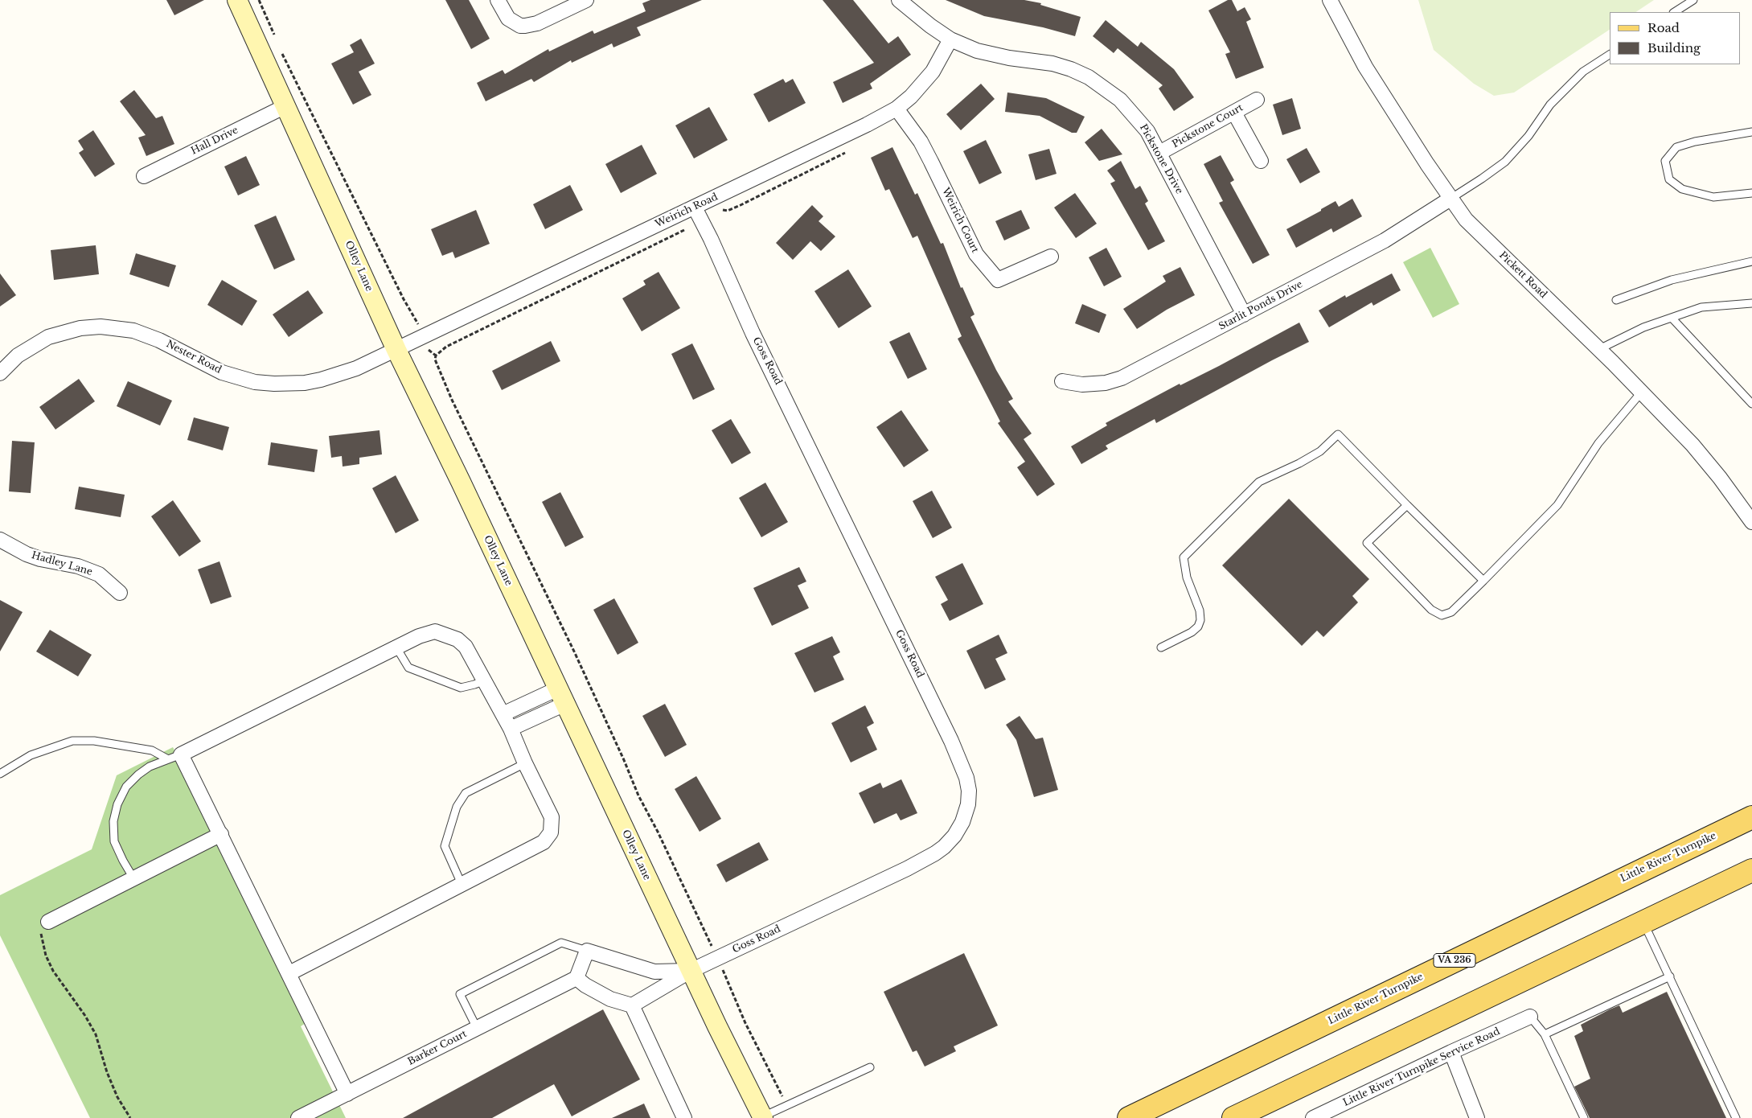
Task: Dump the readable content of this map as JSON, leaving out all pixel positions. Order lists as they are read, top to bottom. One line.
{"streets":{"main road":["Olley Lane","Little River Turnpike","VA 236"],"street":["Pickstone Court","Hall Drive","Pickstone Drive","Weirich Road","Weirich Court","Pickett Road","Starlit Ponds Drive","Nester Road","Goss Road","Hadley Lane","Barker Court","Little River Turnpike Service Road"]},"crossings":[["Pickstone Court","Pickstone Drive"],["Hall Drive","Olley Lane"],["Pickstone Drive","Weirich Road"],["Pickstone Drive","Starlit Ponds Drive"],["Weirich Road","Weirich Court"],["Weirich Road","Olley Lane"],["Weirich Road","Nester Road"],["Weirich Road","Goss Road"],["Olley Lane","Nester Road"],["Olley Lane","Goss Road"],["Pickett Road","Starlit Ponds Drive"]],"legend":["Road","Building"]}
